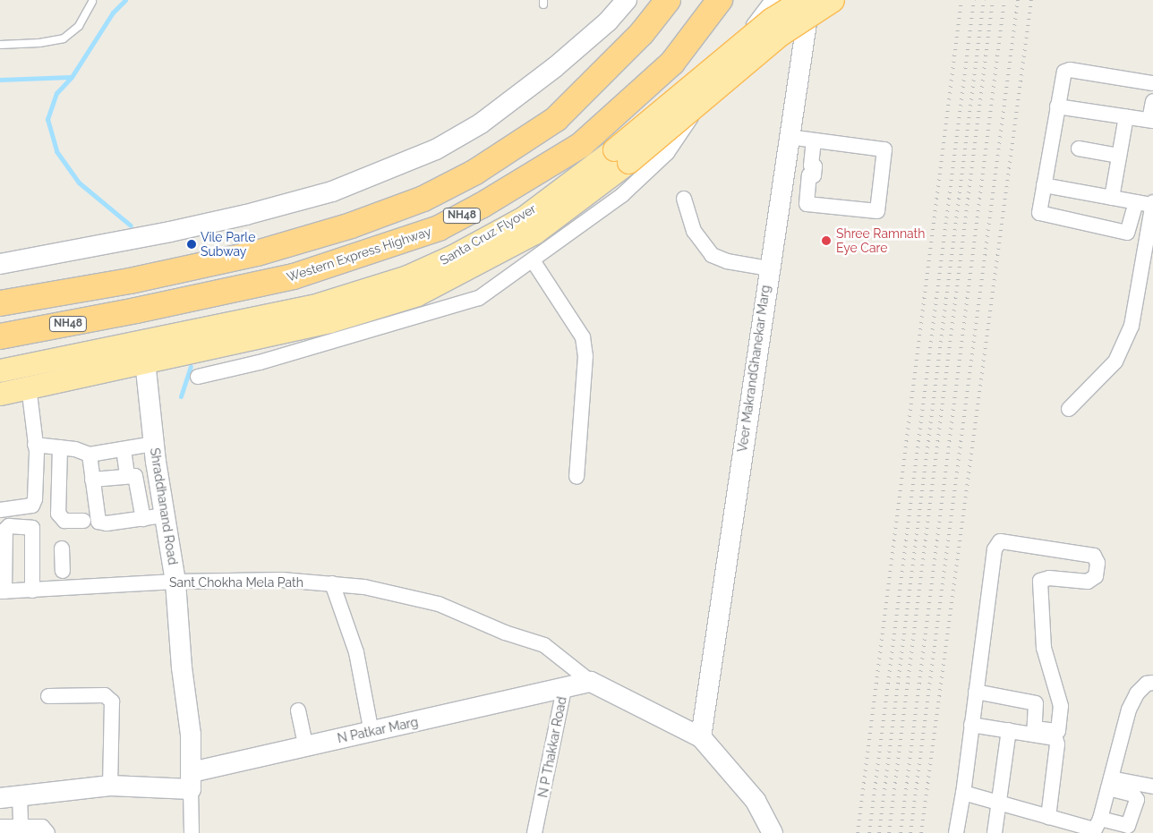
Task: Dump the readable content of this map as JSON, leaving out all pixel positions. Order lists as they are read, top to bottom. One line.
{"streets":{"highway":["NH48","Western Express Highway"],"main road":["Santa Cruz Flyover"],"street":["Veer MakrandGhanekar Marg","Shraddhanand Road","Sant Chokha Mela Path","N Patkar Marg","N P Thakkar Road"]},"crossings":[["Santa Cruz Flyover","Shraddhanand Road"],["Veer MakrandGhanekar Marg","Sant Chokha Mela Path"],["Shraddhanand Road","Sant Chokha Mela Path"],["Shraddhanand Road","N Patkar Marg"],["Sant Chokha Mela Path","N P Thakkar Road"],["N Patkar Marg","N P Thakkar Road"]],"places":["Shree Ramnath Eye Care","Vile Parle Subway"]}
